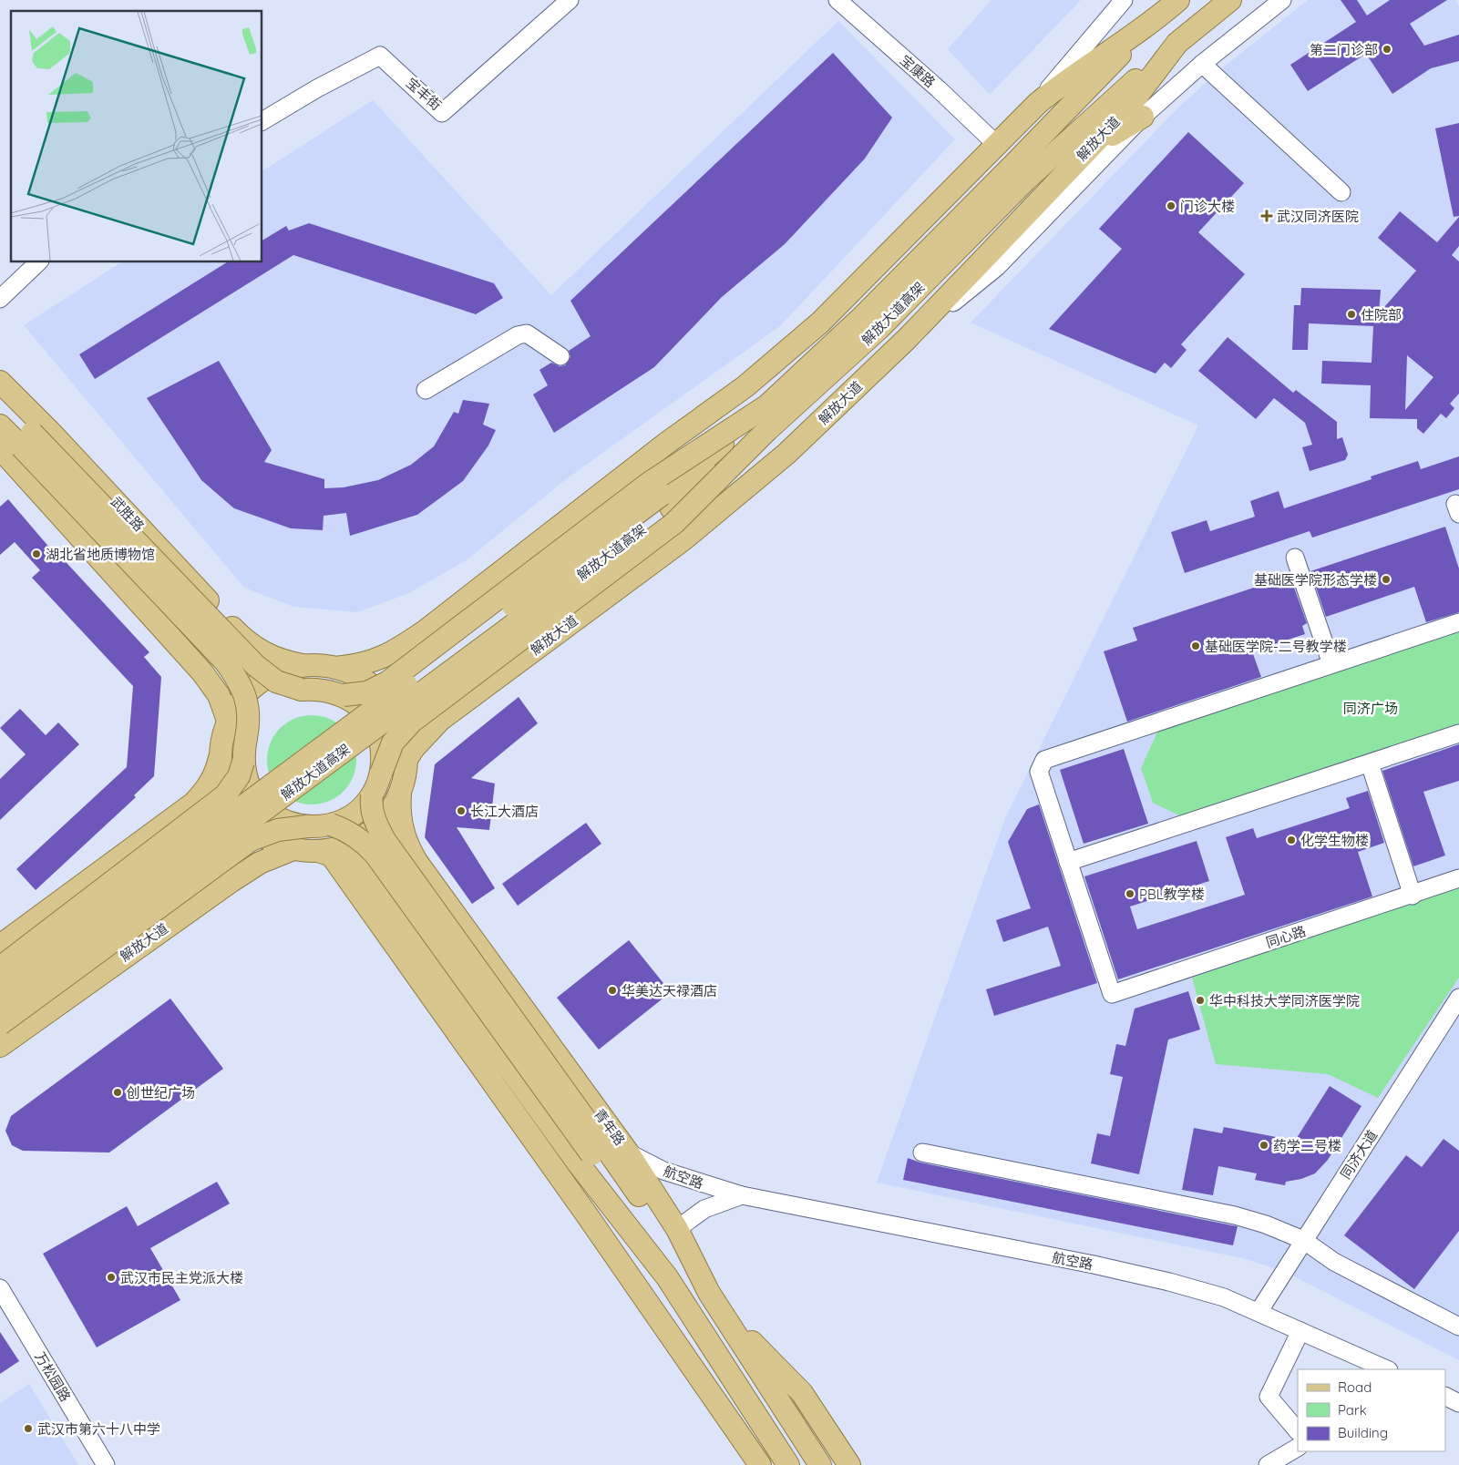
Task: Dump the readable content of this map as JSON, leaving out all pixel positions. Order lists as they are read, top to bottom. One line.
{"streets":{"main road":["解放大道","解放大道高架","武胜路","青年路"],"street":["宝康路","宝丰街","同心路","同济大道","航空路","万松园路"]},"crossings":[["解放大道","解放大道高架"],["青年路","航空路"],["同济大道","航空路"]],"parks":["同济广场"],"places":{"other":["第二门诊部","门诊大楼","住院部","湖北省地质博物馆","基础医学院形态学楼","基础医学院-二号教学楼","长江大酒店","化学生物楼","PBL教学楼","华美达天禄酒店","华中科技大学同济医学院","创世纪广场","药学二号楼","武汉市民主党派大楼","武汉市第六十八中学"],"health":["武汉同济医院"]},"legend":["Road","Park","Building"]}
